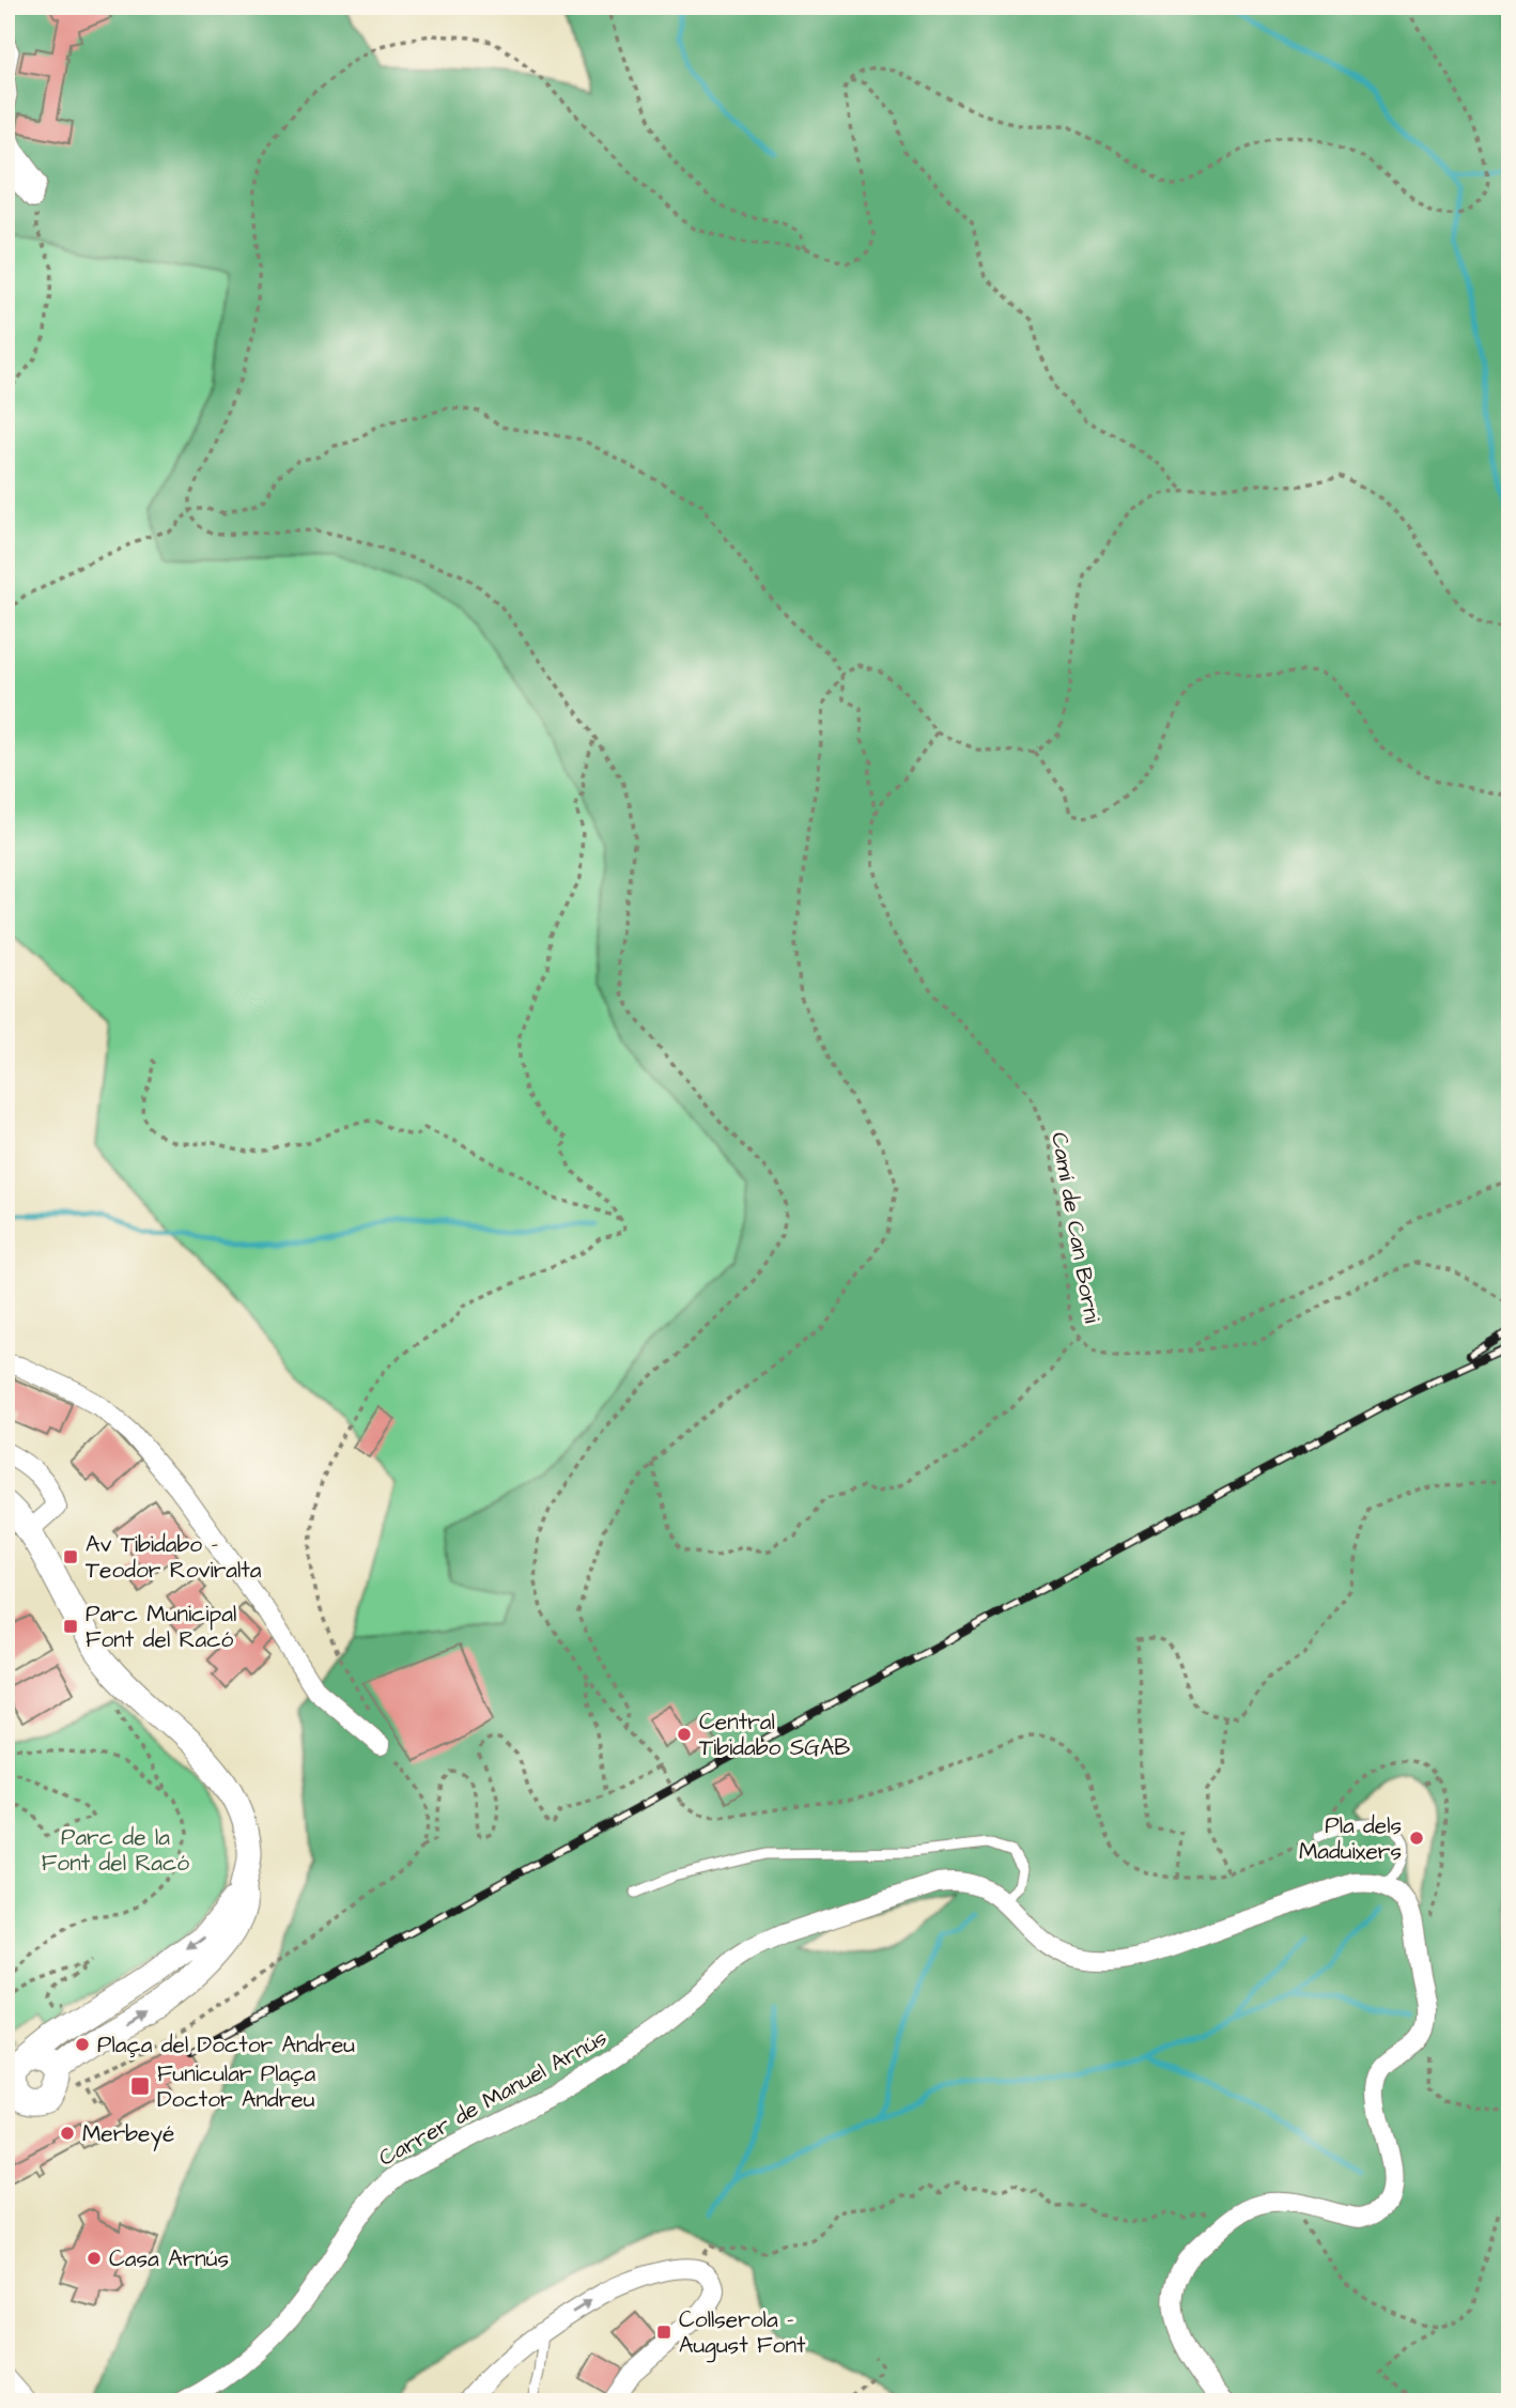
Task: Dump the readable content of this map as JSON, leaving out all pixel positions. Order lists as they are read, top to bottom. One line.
{"streets":{"street":["Carrer de Manuel Arnús"],"path":["Camí de Can Borni"]},"parks":["Parc de la Font del Racó"],"places":{"transit":["Av Tibidabo - Teodor Roviralta","Parc Municipal Font del Racó","Funicular Plaça Doctor Andreu","Collserola - August Font"],"other":["Central Tibidabo SGAB","Pla dels Maduixers","Plaça del Doctor Andreu","Merbeyé","Casa Arnús"]}}
